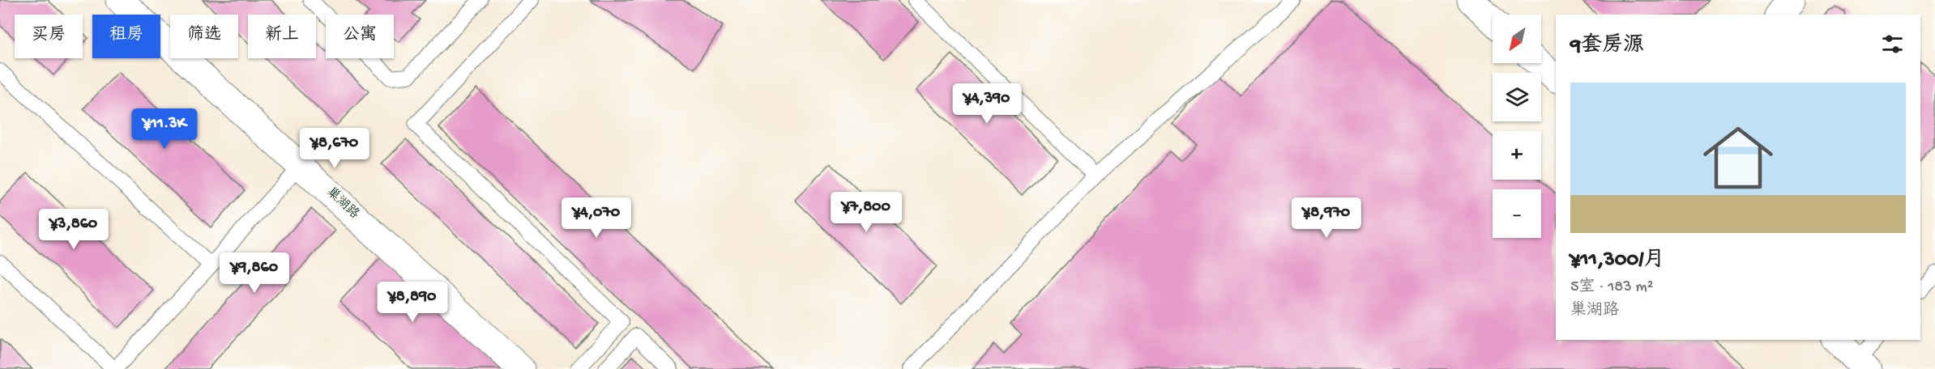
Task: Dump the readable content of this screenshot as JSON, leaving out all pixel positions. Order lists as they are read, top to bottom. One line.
{"streets":{"street":["巢湖路"]},"north":"bottom left","page":{"map_buttons":["+","−"],"chip":["买房","租房","筛选","新上","公寓"],"heading":"9套房源","list":[{"name":"¥11,300/月","note":"5室 · 183 m² · 巢湖路"}],"price":["¥4,390","¥11.3K","¥8,670","¥7,800","¥4,070","¥8,970","¥3,860","¥9,860","¥8,890"]}}
